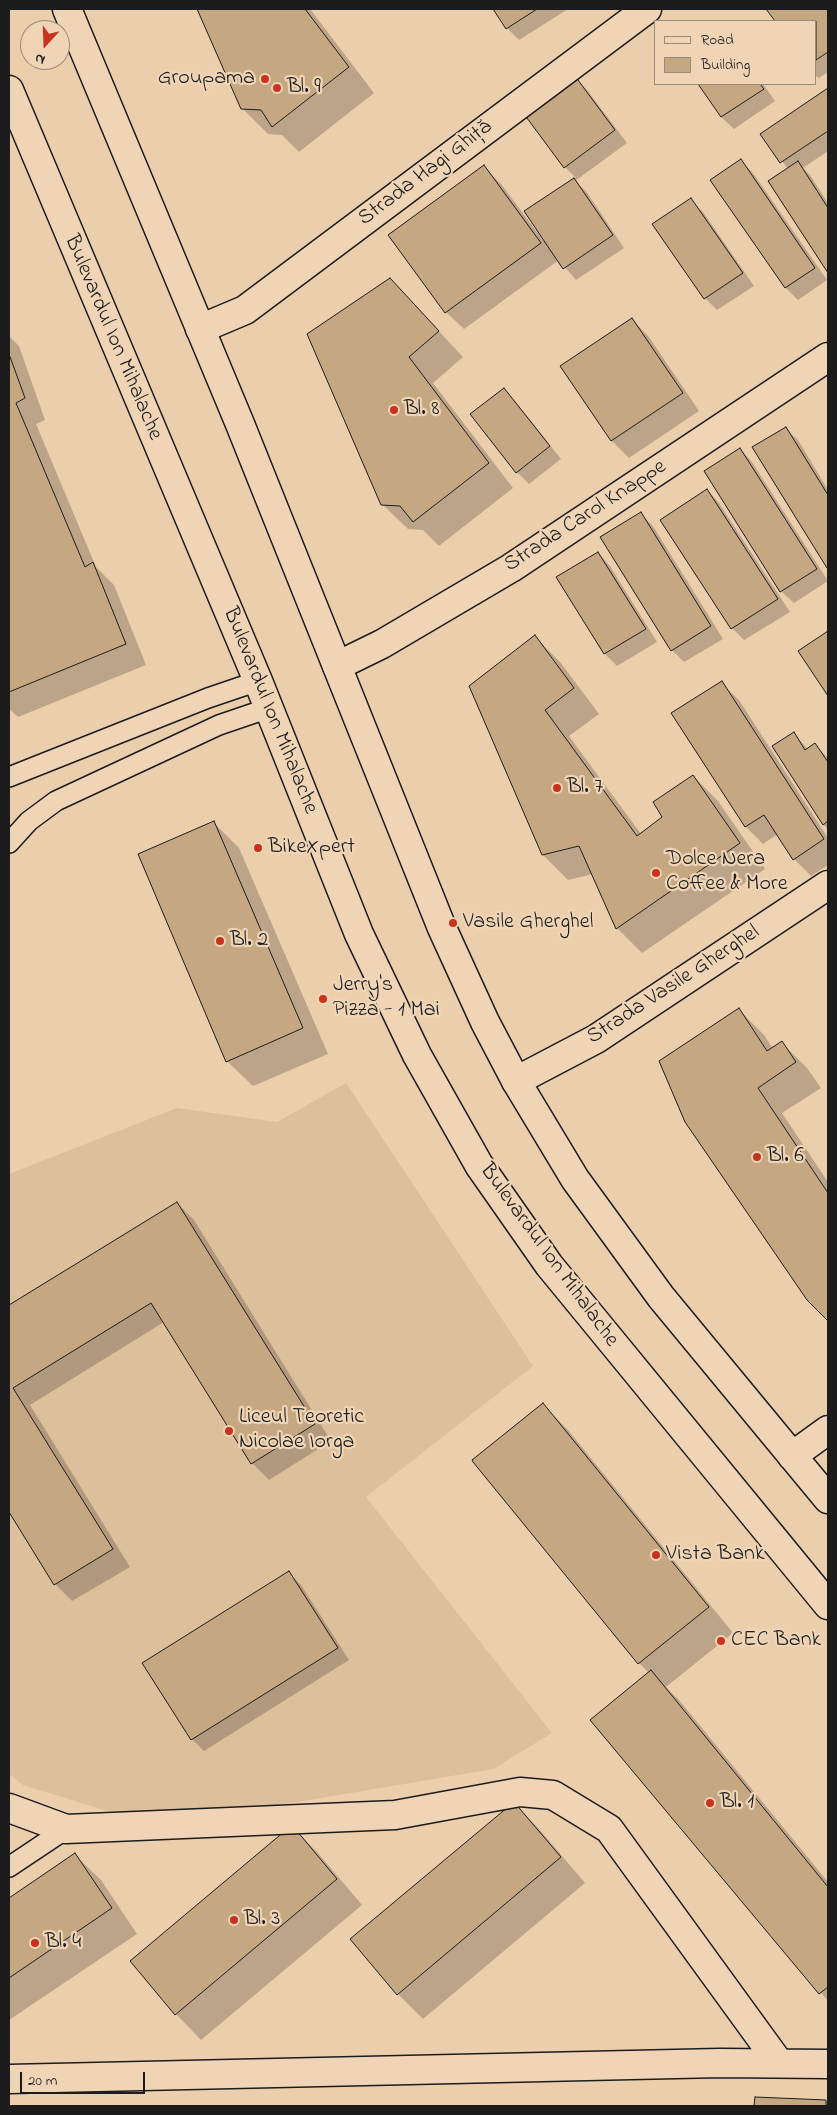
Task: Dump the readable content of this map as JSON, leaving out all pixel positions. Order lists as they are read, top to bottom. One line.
{"streets":{"main road":["Strada Hagi Ghiță","Bulevardul Ion Mihalache","Strada Carol Knappe","Strada Vasile Gherghel"]},"places":["Groupama","Bl. 9","Bl. 8","Bl. 7","BikeXpert","Dolce Nera Coffee & More","Vasile Gherghel","Bl. 2","Jerry's Pizza - 1 Mai","Bl. 6","Liceul Teoretic Nicolae Iorga","Vista Bank","CEC Bank","Bl. 1","Bl. 3","Bl. 4"],"legend":["Road","Building"],"scale_bar":"20 m","north":"bottom"}
